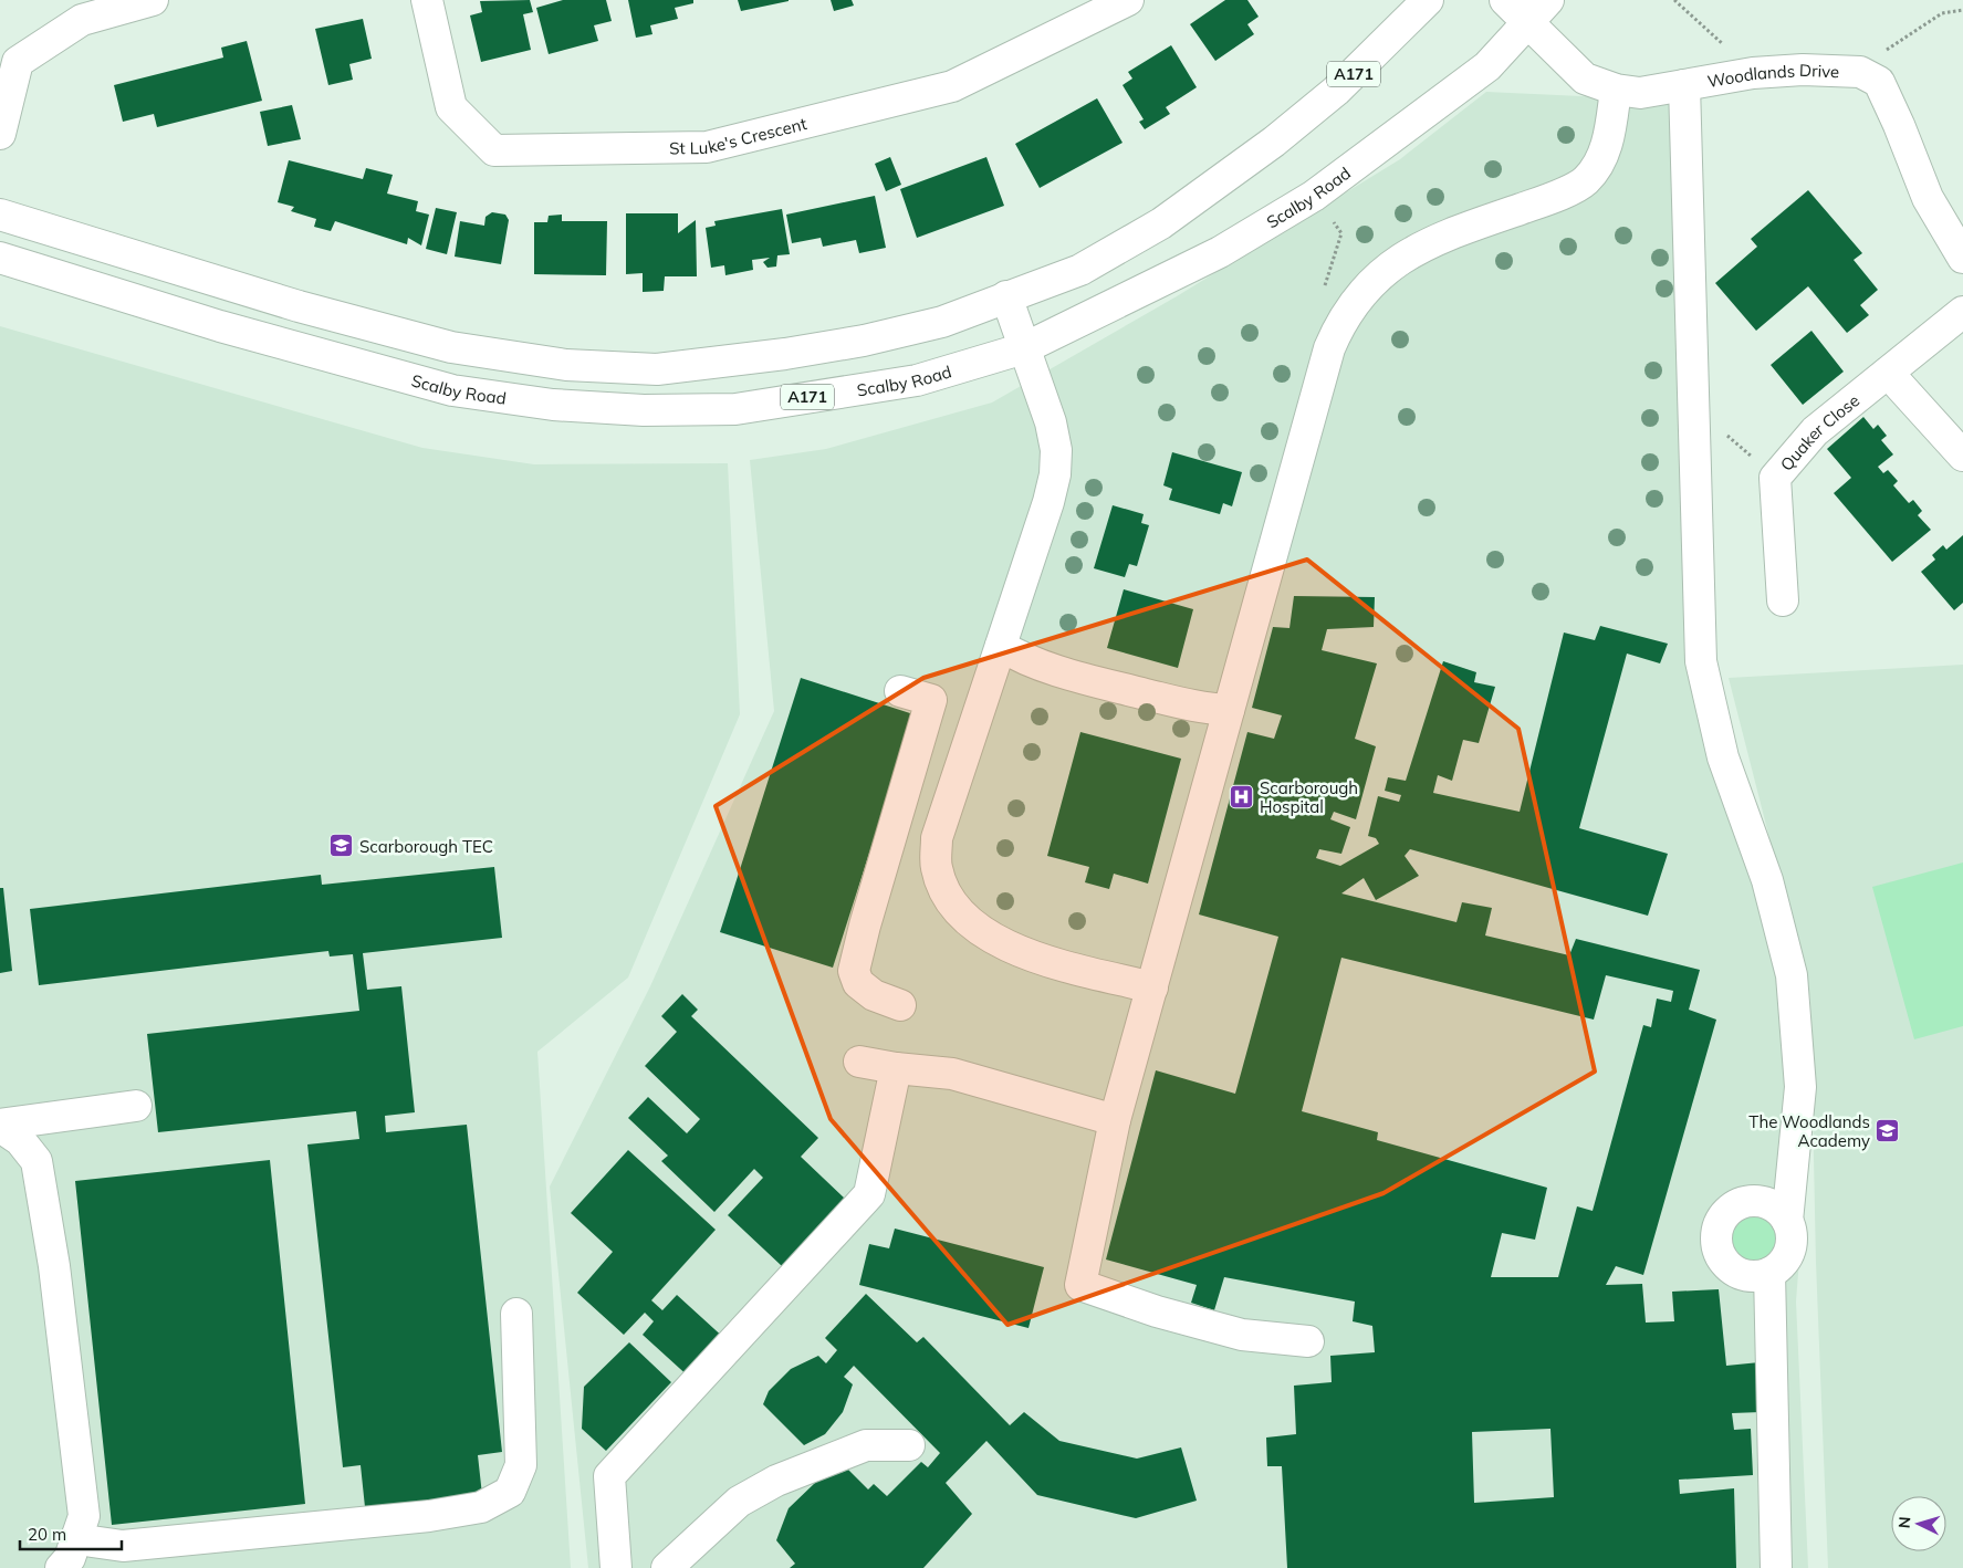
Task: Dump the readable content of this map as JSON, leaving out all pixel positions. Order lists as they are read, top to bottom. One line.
{"streets":{"main road":["A171","Woodlands Drive","St Luke's Crescent","Scalby Road","Quaker Close"]},"crossings":[["Woodlands Drive","Scalby Road"]],"places":{"hospital":["Scarborough Hospital"],"school or university":["Scarborough TEC","The Woodlands Academy"]},"scale_bar":"20 m","north":"left"}
